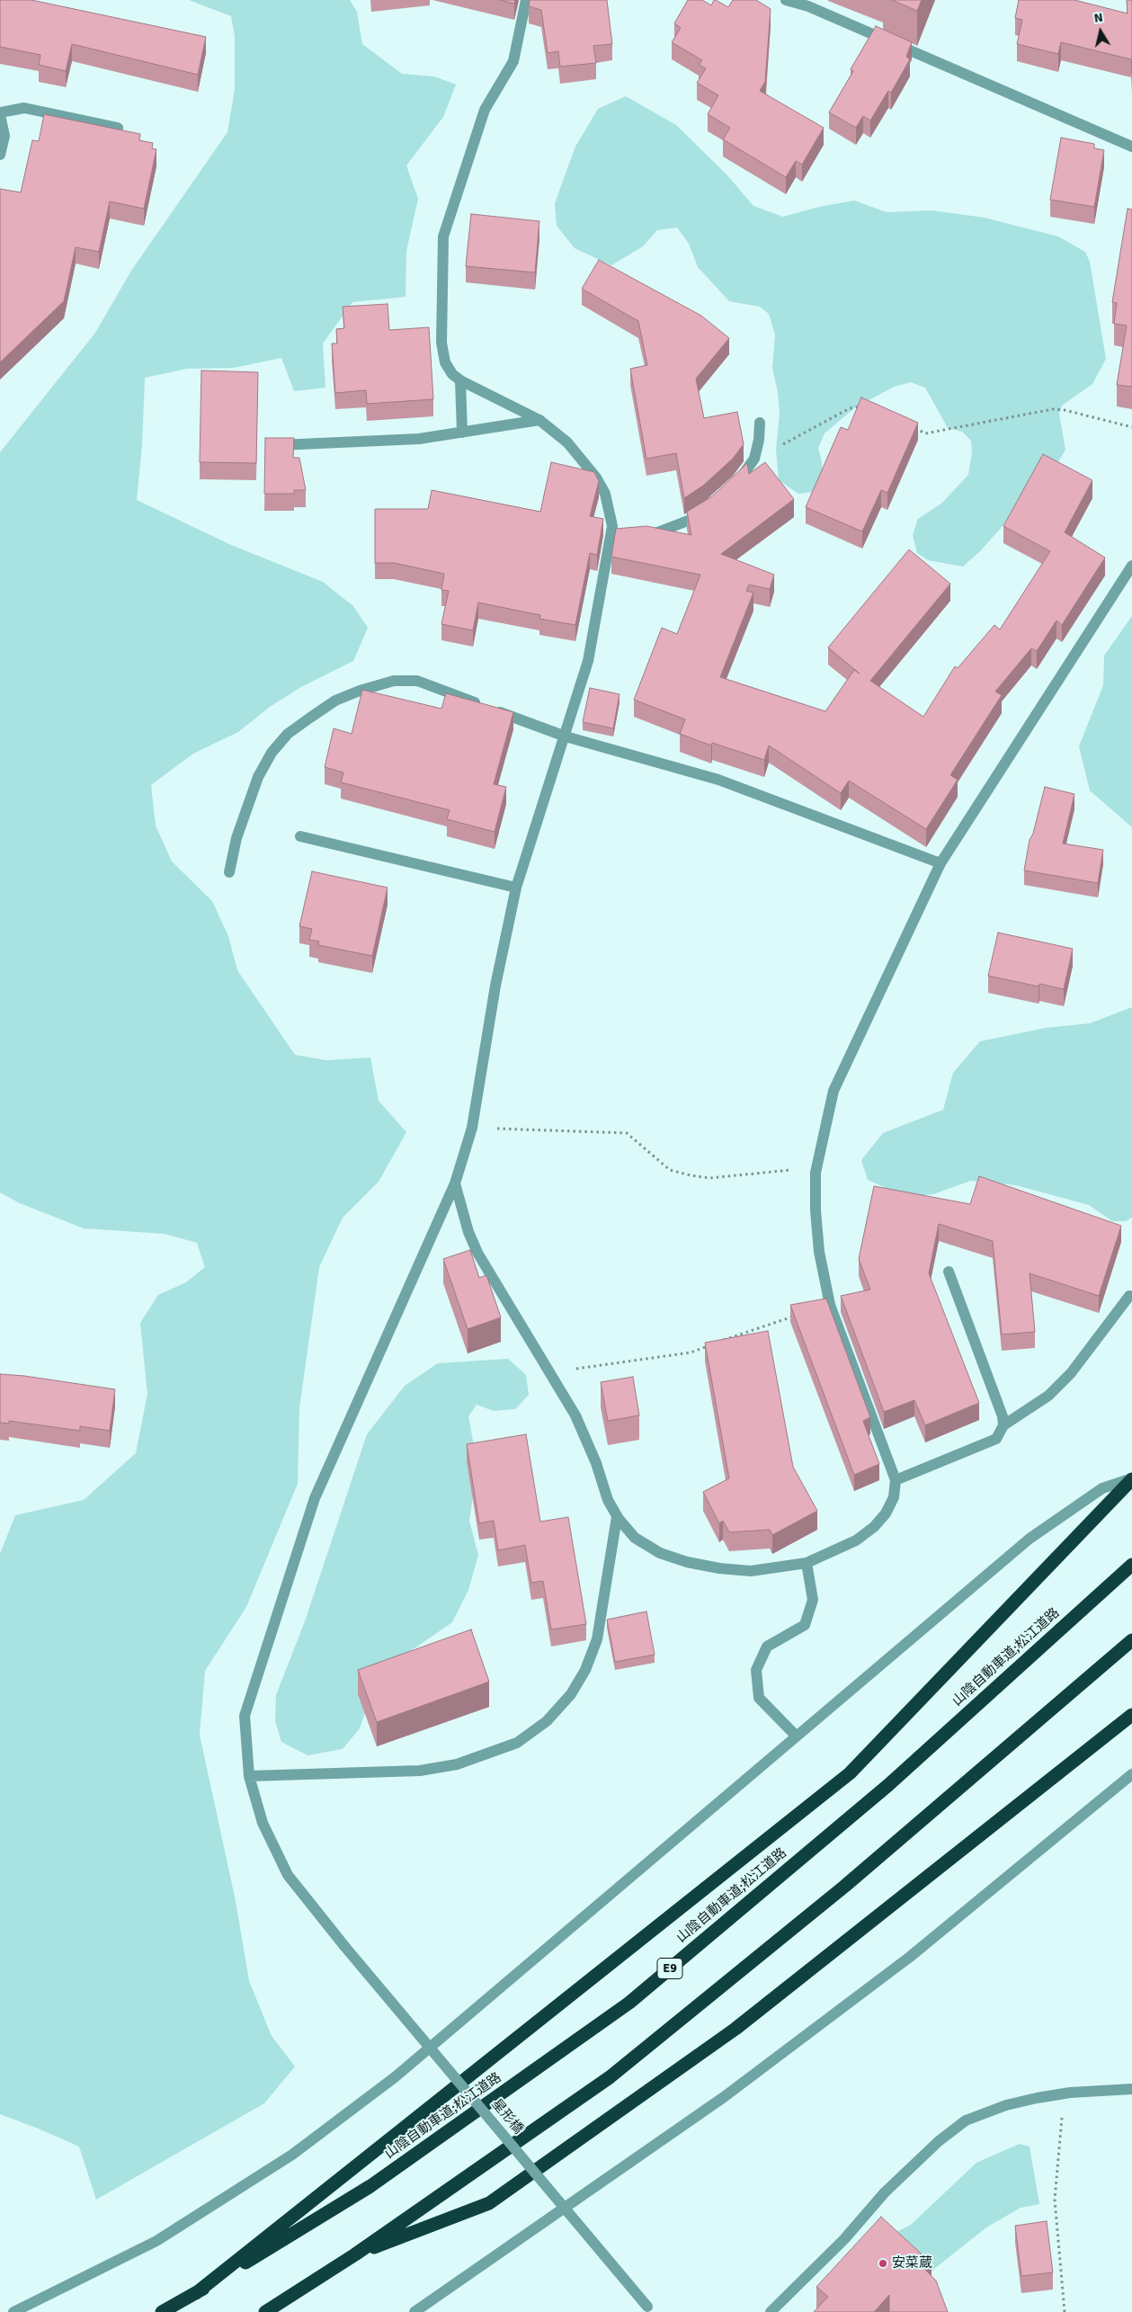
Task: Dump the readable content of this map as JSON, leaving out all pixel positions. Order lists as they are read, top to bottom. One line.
{"streets":{"highway":["山陰自動車道;松江道路","E9"],"street":["星形橋"]},"places":["安菜蔵"],"north":"top"}
